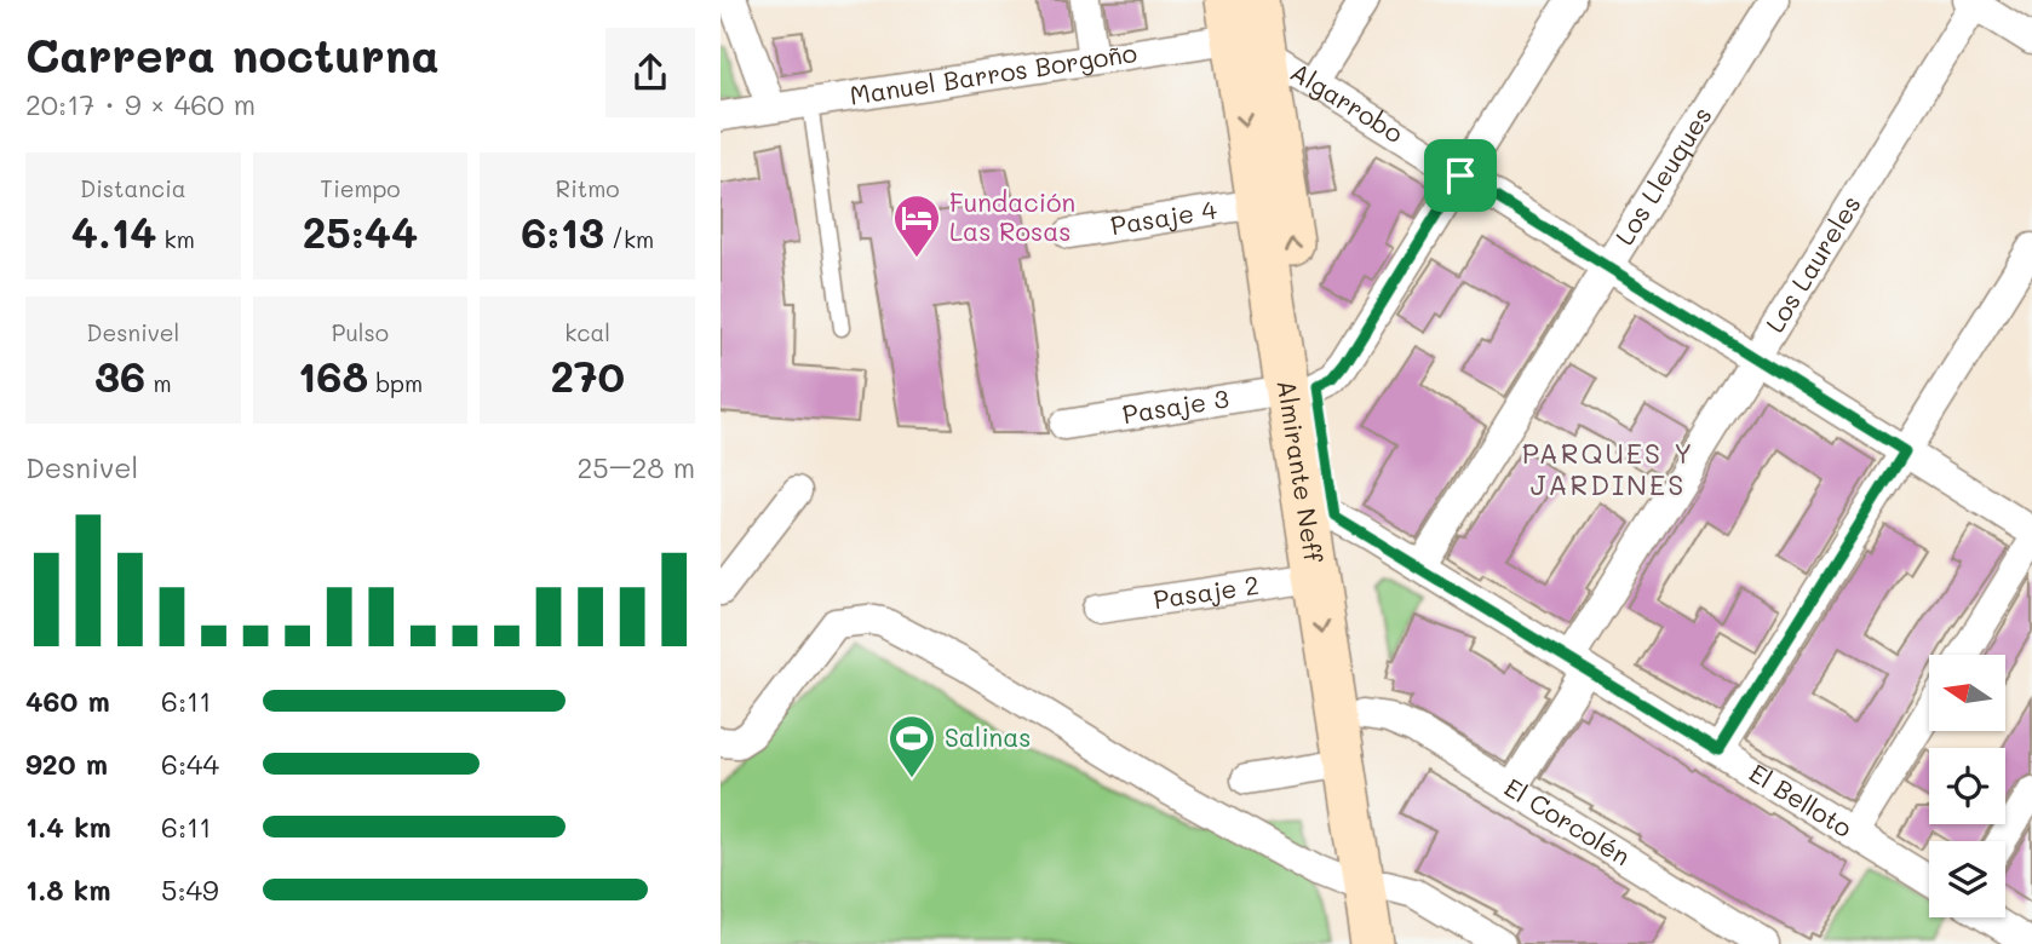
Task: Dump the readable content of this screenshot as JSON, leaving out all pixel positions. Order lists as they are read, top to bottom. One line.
{"streets":{"street":["Manuel Barros Borgoño","Algarrobo","Los Lleuques","Pasaje 4","Los Laureles","Pasaje 3","Almirante Neff","Pasaje 2","El Belloto","El Corcolén"]},"crossings":[["Manuel Barros Borgoño","Algarrobo"],["Manuel Barros Borgoño","Almirante Neff"],["Algarrobo","Los Lleuques"],["Algarrobo","Los Laureles"],["Algarrobo","Almirante Neff"],["Los Lleuques","El Belloto"],["Pasaje 4","Almirante Neff"],["Los Laureles","El Belloto"],["Los Laureles","El Corcolén"],["Pasaje 3","Almirante Neff"],["Almirante Neff","Pasaje 2"],["Almirante Neff","El Belloto"],["Almirante Neff","El Corcolén"]],"districts":["PARQUES Y JARDINES"],"places":{"hotel":["Fundación Las Rosas"],"sports":["Salinas"]},"north":"left","page":{"heading":["Carrera nocturna","20:17 · 9 × 460 m"],"stats":[["Distancia","4.14 km"],["Tiempo","25:44"],["Ritmo","6:13 /km"],["Desnivel","36 m"],["Pulso","168 bpm"],["kcal","270"]],"chart":["Desnivel","25–28 m"],"list":[{"name":"460 m","note":"6:11"},{"name":"920 m","note":"6:44"},{"name":"1.4 km","note":"6:11"},{"name":"1.8 km","note":"5:49"}]}}
